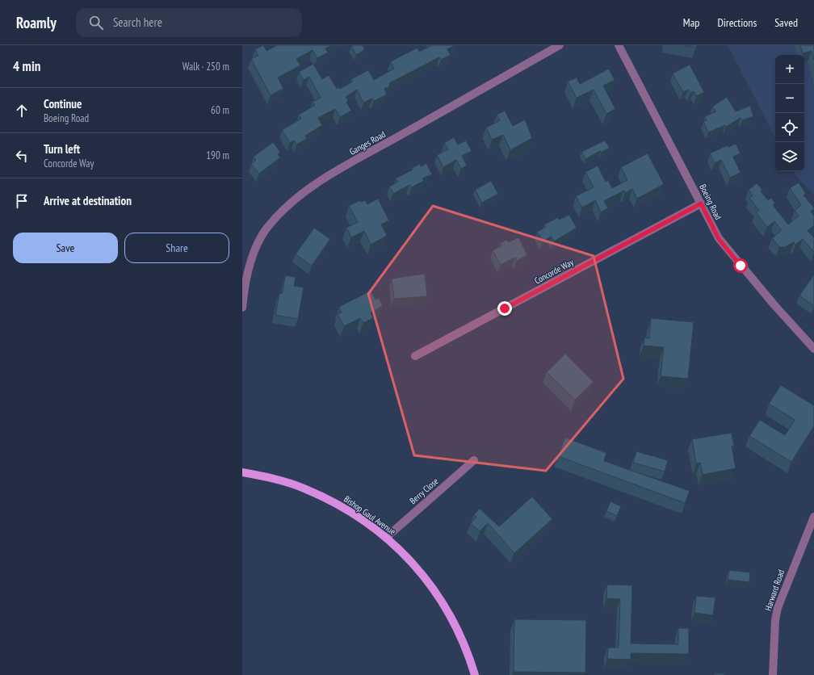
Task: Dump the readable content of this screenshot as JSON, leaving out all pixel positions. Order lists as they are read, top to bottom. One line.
{"streets":{"main road":["Bishop Gaul Avenue"],"street":["Ganges Road","Boeing Road","Concorde Way","Berry Close","Harward Road"]},"crossings":[["Boeing Road","Concorde Way"],["Berry Close","Bishop Gaul Avenue"]],"page":{"header":"Roamly","search":"Search here","nav":["Map","Directions","Saved"],"heading":["4 min","Walk · 250 m"],"map_buttons":["+","−"],"list":[["Continue","Boeing Road","60 m"],["Turn left","Concorde Way","190 m"],"Arrive at destination"],"buttons":["Save","Share"]}}
